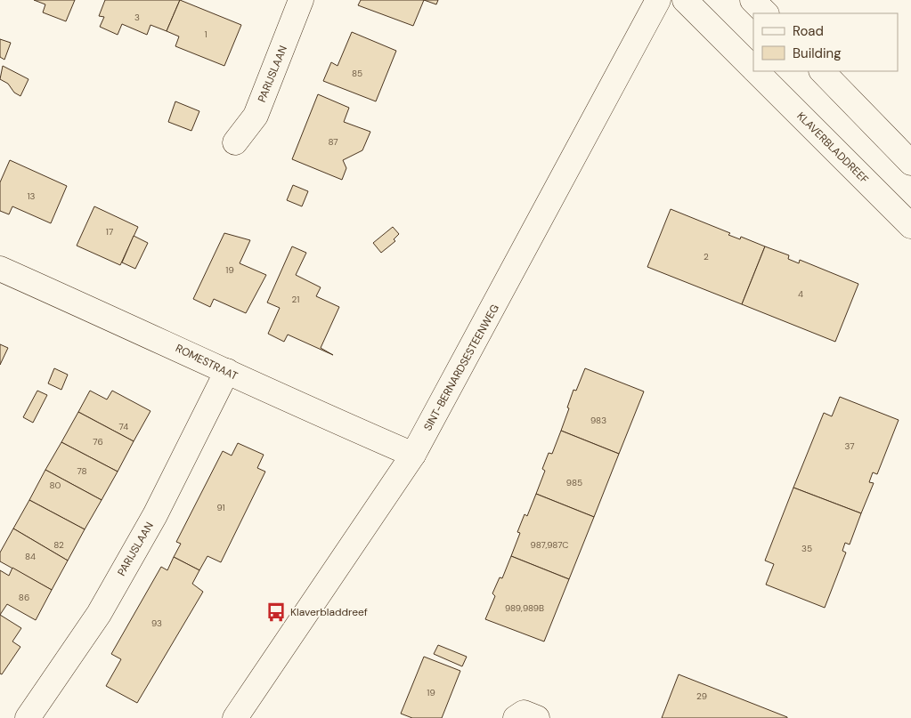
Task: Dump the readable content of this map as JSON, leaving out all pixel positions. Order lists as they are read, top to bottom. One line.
{"streets":{"street":["PARIJSLAAN","KLAVERBLADDREEF","ROMESTRAAT","SINT-BERNARDSESTEENWEG"]},"crossings":[["PARIJSLAAN","ROMESTRAAT"],["ROMESTRAAT","SINT-BERNARDSESTEENWEG"]],"places":{"bus stop":["Klaverbladdreef"]},"house_numbers":["3","1","85","87","13","17","2","19","4","21","983","74","76","37","78","985","80","91","82","987,987C","35","84","86","989,989B","93","19","29"],"legend":["Road","Building"]}
